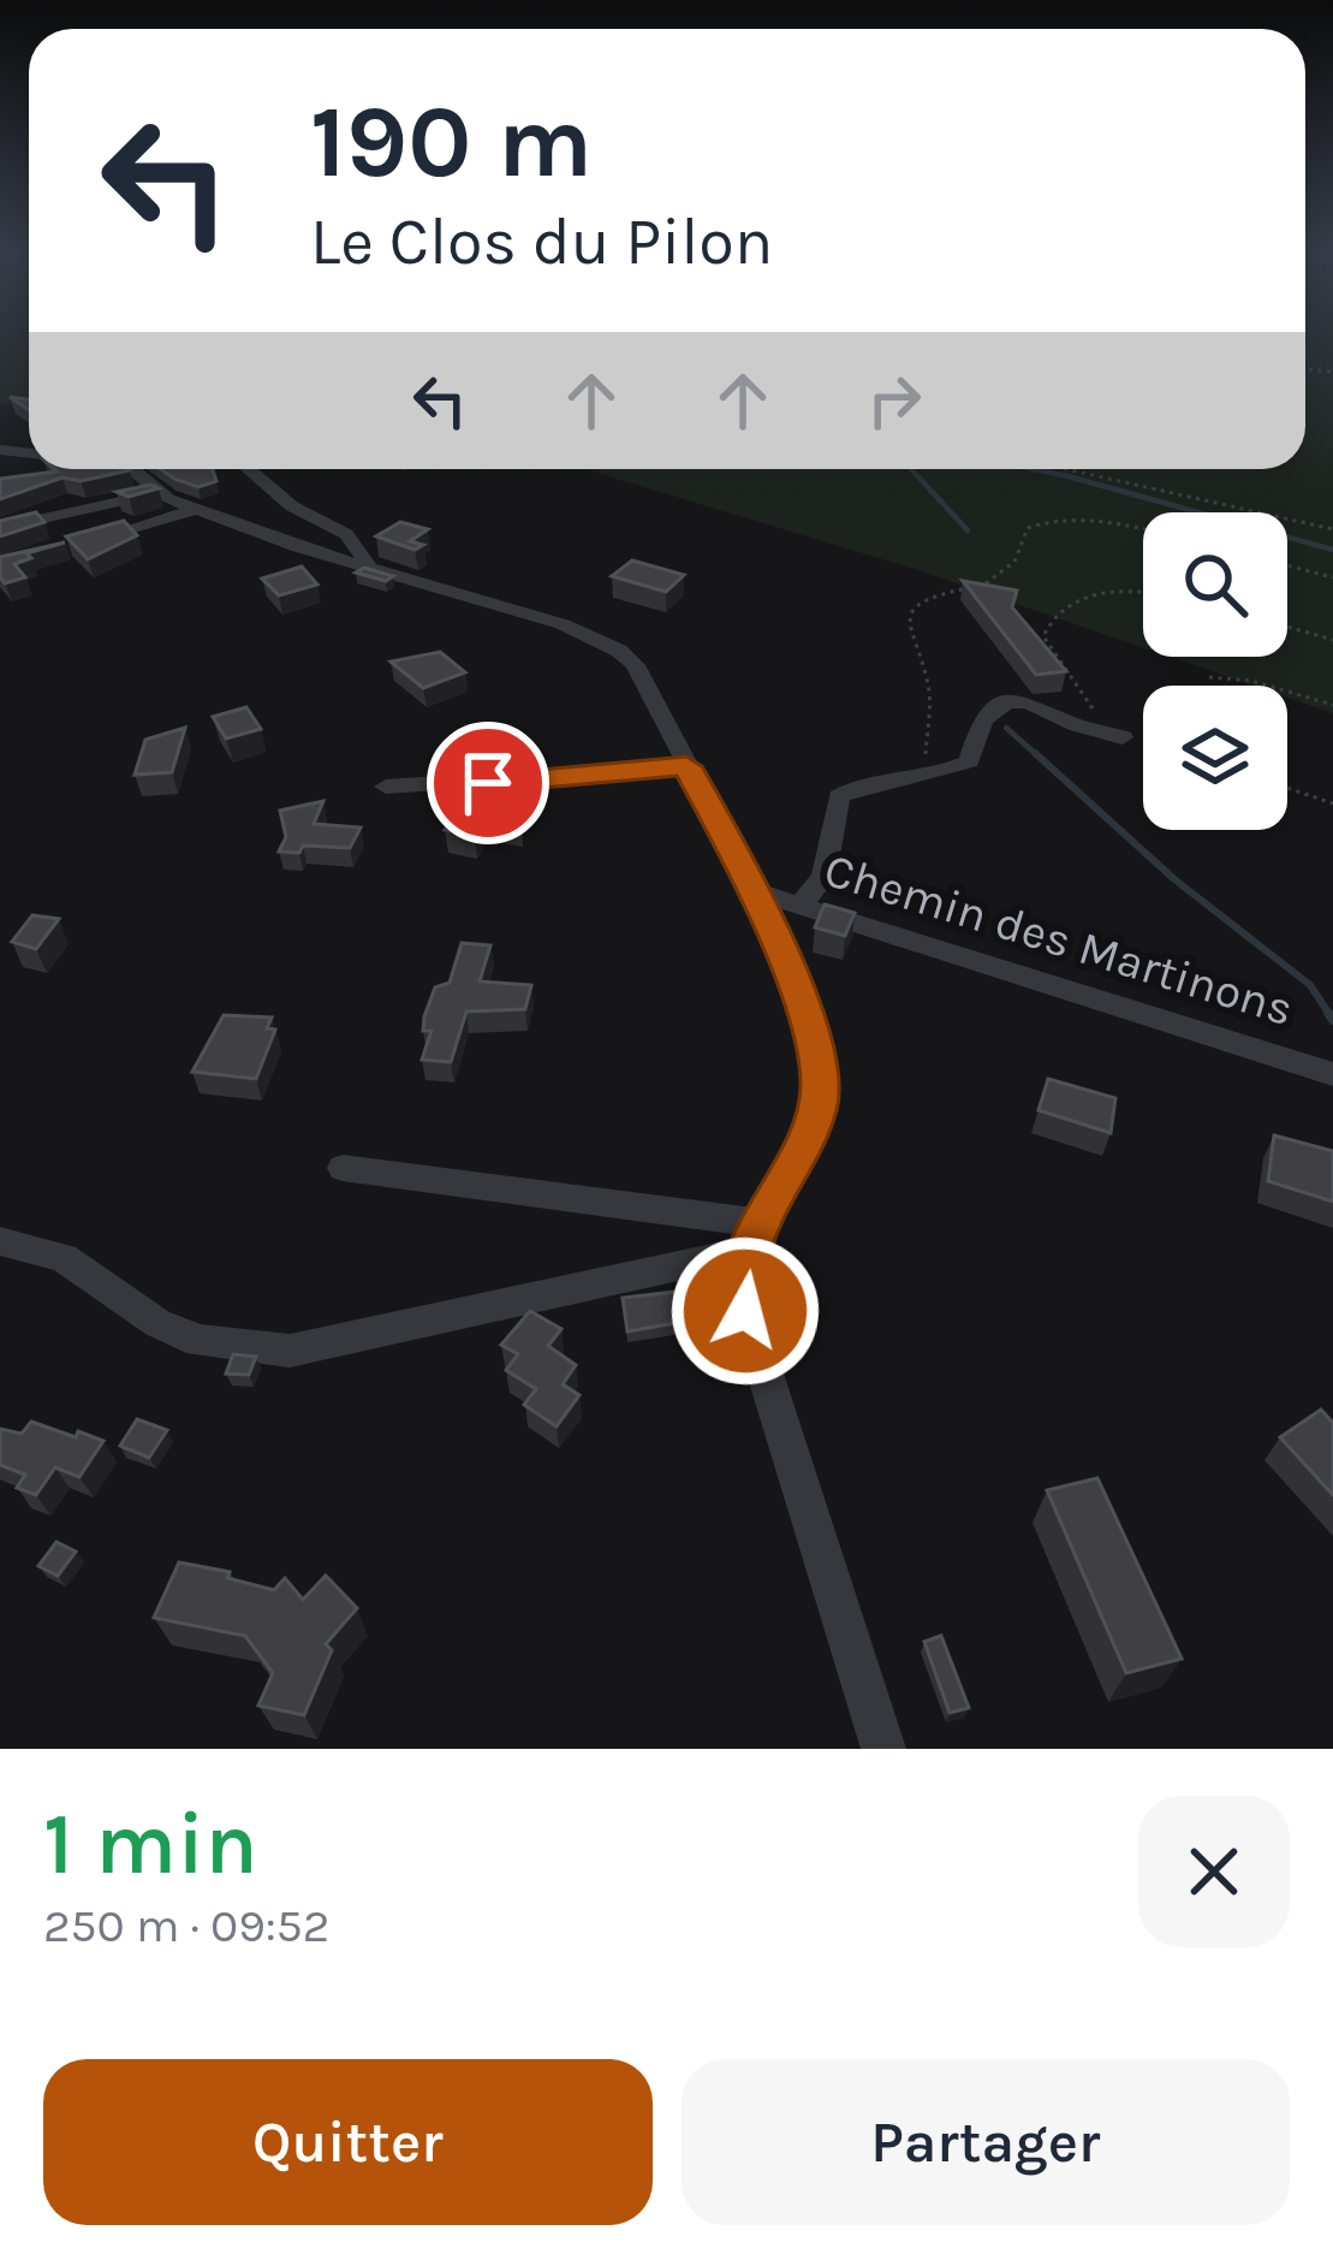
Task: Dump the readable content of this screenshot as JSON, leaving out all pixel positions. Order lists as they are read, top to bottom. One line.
{"streets":{"street":["Chemin des Martinons"]},"page":{"turn":["190 m","Le Clos du Pilon"],"heading":["1 min","250 m · 09:52"],"buttons":["Quitter","Partager"]}}
